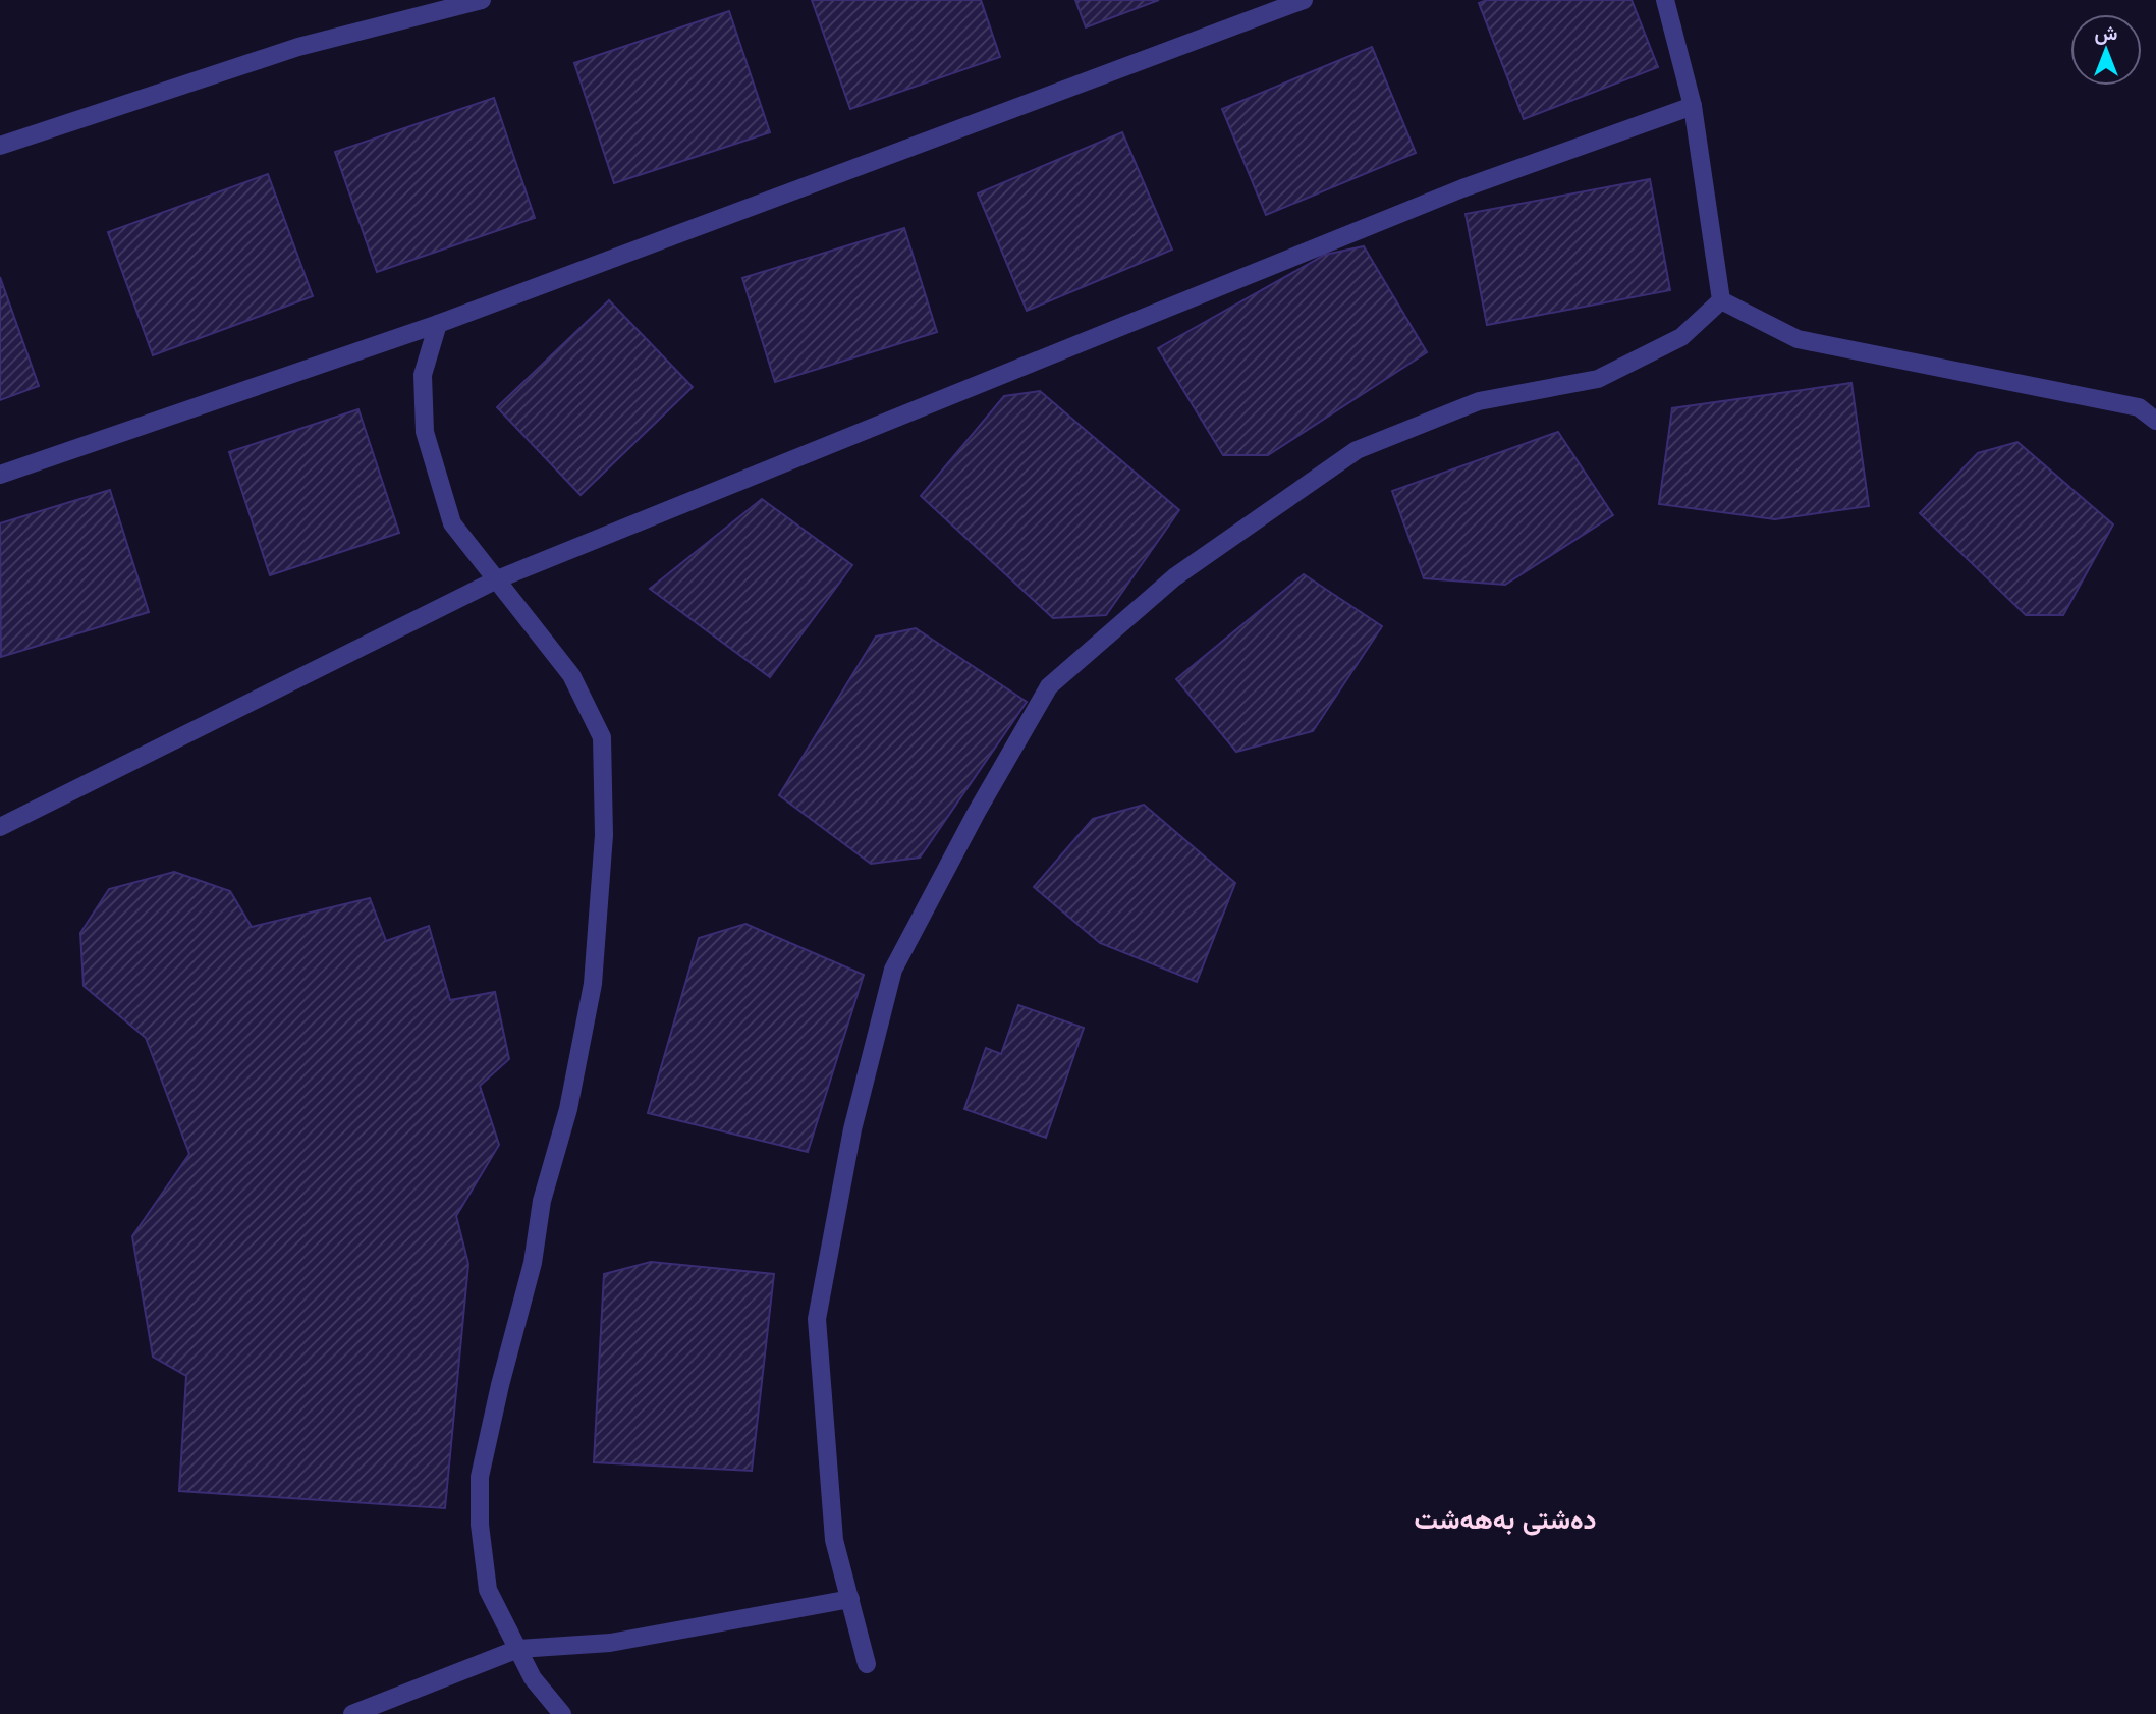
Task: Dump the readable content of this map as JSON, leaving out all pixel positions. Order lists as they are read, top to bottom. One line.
{"districts":["ده‌شتی به‌هه‌شت"],"north":"top"}
